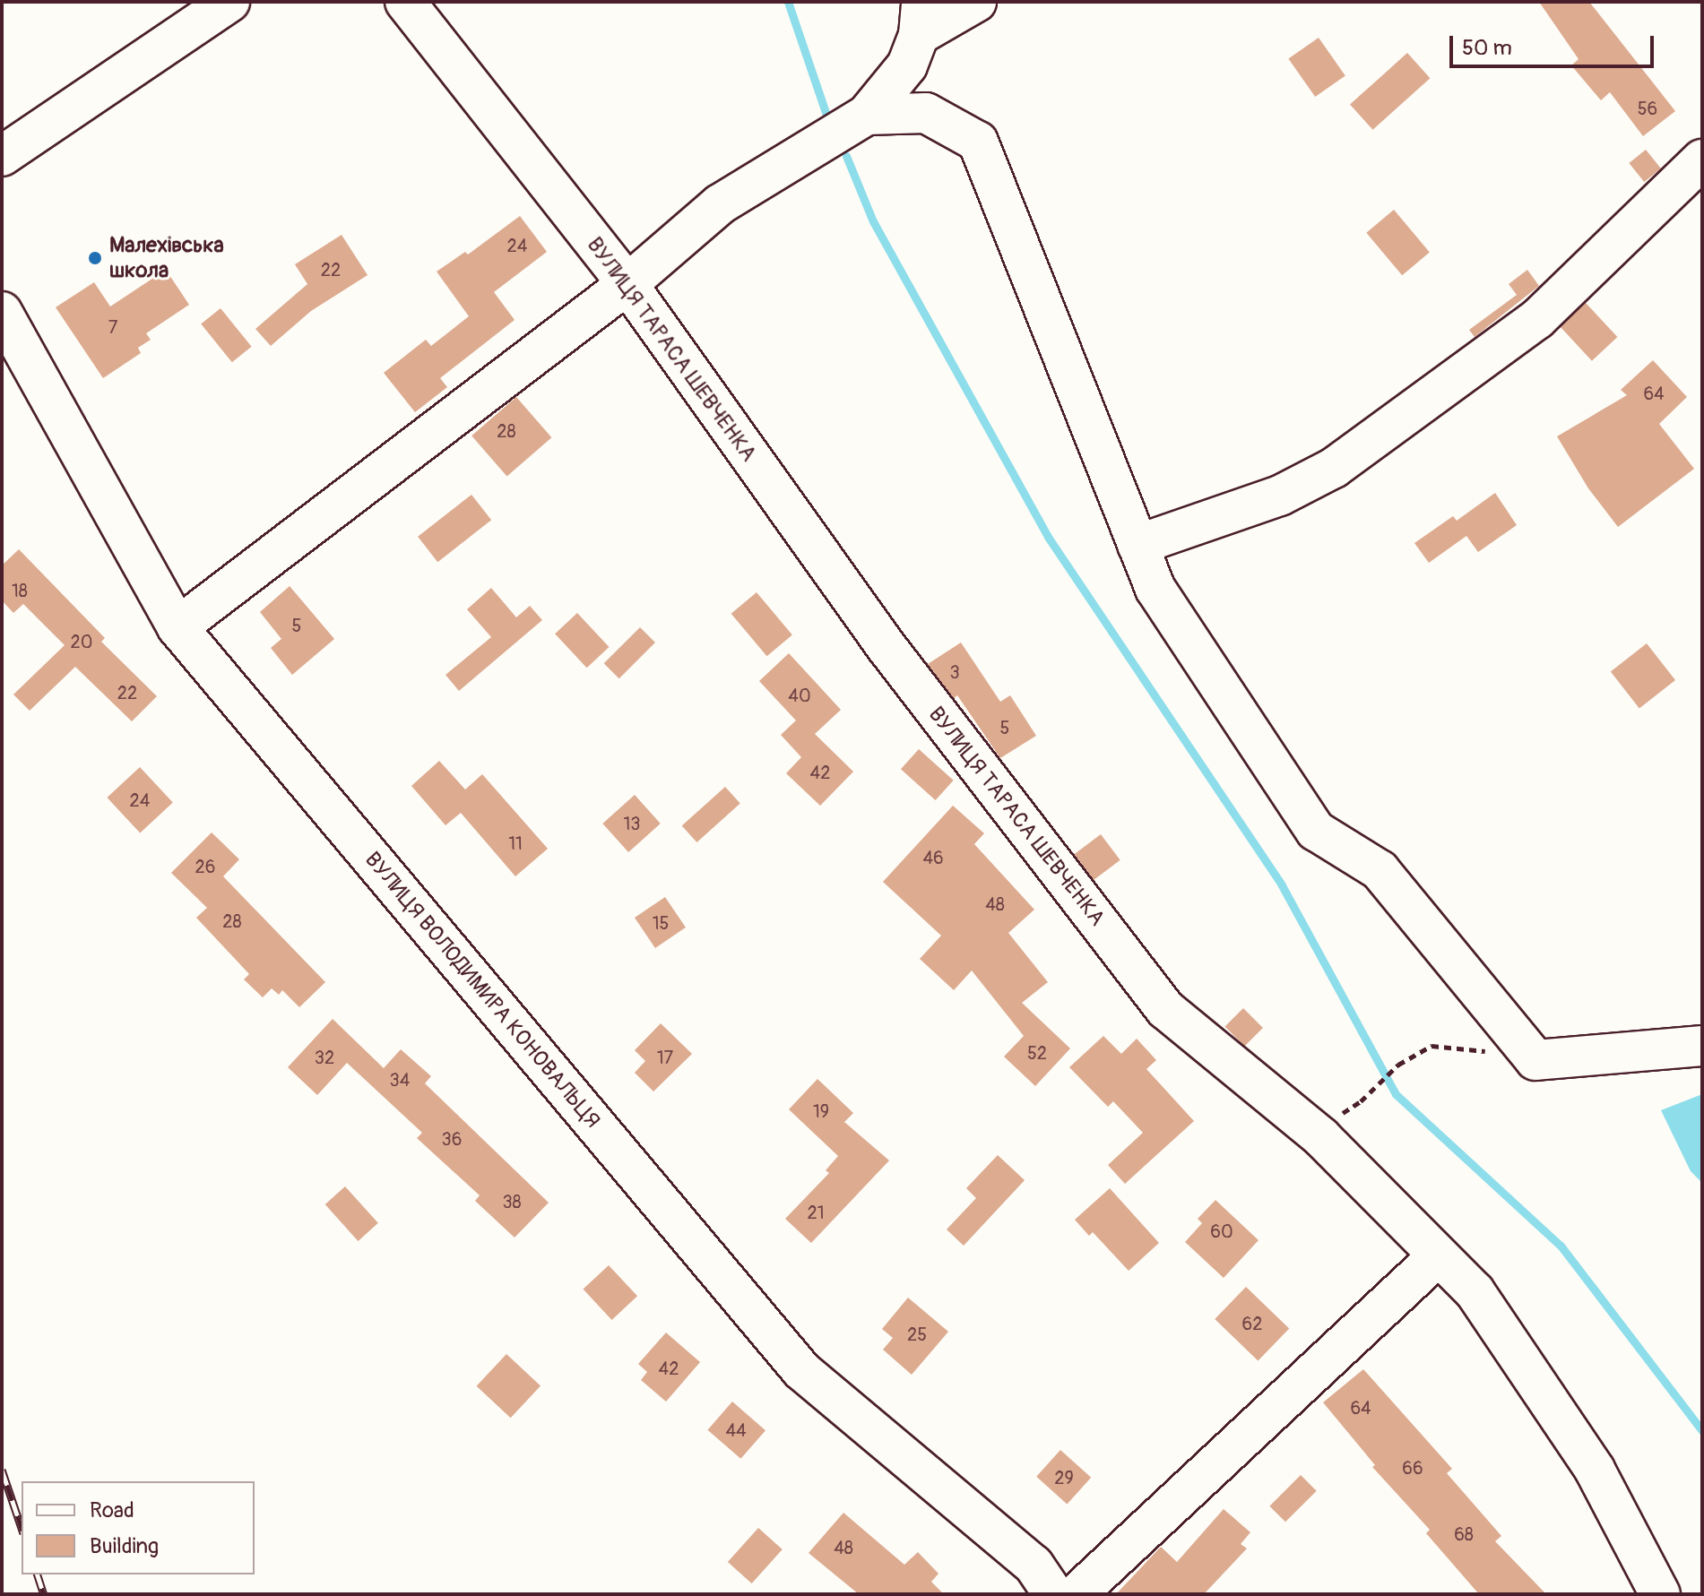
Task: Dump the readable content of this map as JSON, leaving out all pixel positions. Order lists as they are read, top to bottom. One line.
{"streets":{"street":["ВУЛИЦЯ ТАРАСА ШЕВЧЕНКА","ВУЛИЦЯ ВОЛОДИМИРА КОНОВАЛЬЦЯ"]},"places":["Малехівська школа"],"house_numbers":["56","24","22","7","64","28","18","5","20","3","22","40","5","42","24","13","11","46","26","48","28","15","52","32","17","34","19","36","38","21","60","62","25","42","64","44","66","29","68","48"],"legend":["Road","Building"],"scale_bar":"50 m"}
